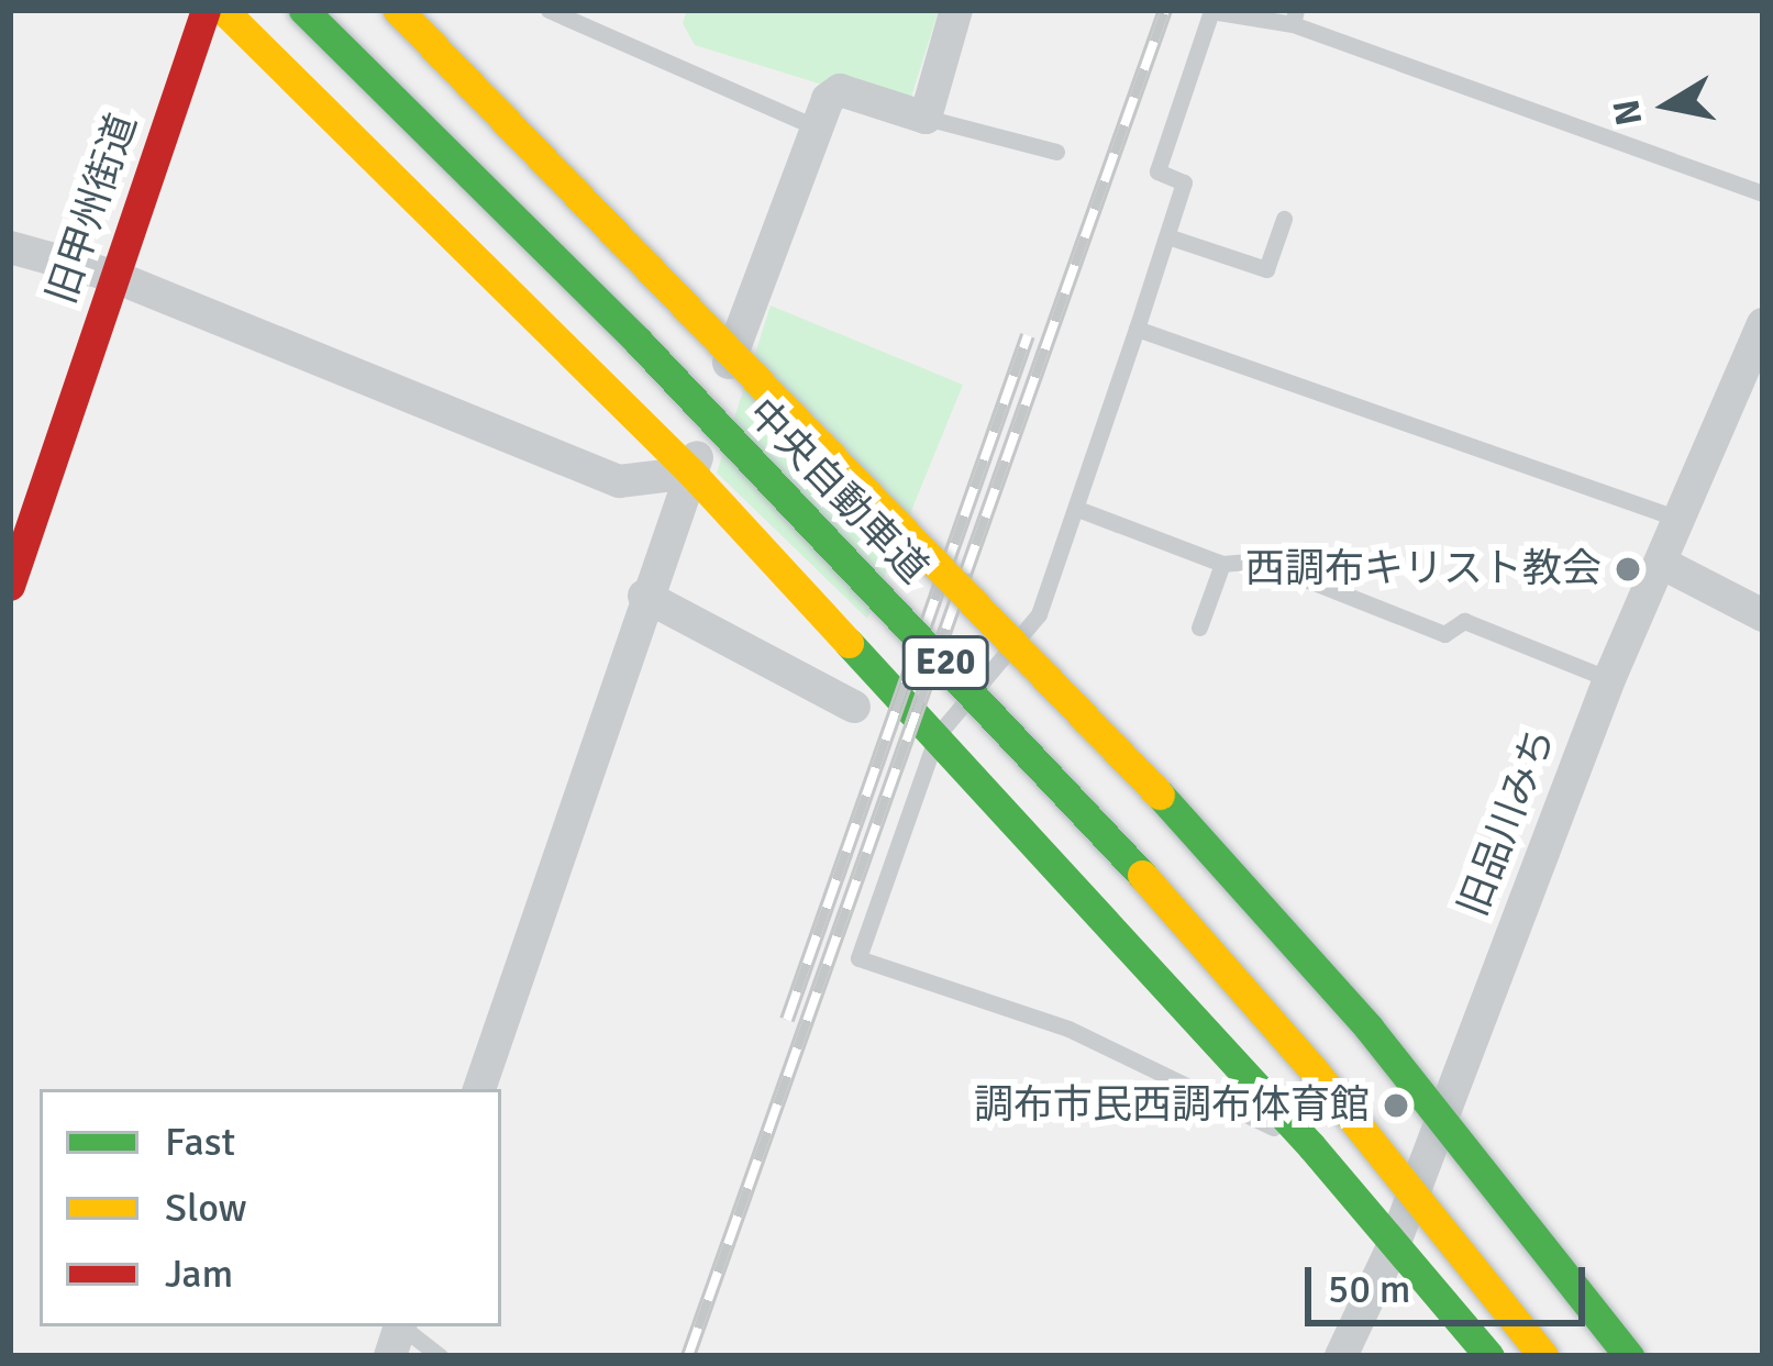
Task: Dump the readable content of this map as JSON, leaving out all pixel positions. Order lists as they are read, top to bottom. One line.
{"streets":{"main road":["旧甲州街道","中央自動車道","E20"],"street":["旧品川みち"]},"places":["西調布キリスト教会","調布市民西調布体育館"],"legend":["Fast","Slow","Jam"],"scale_bar":"50 m","north":"left"}
